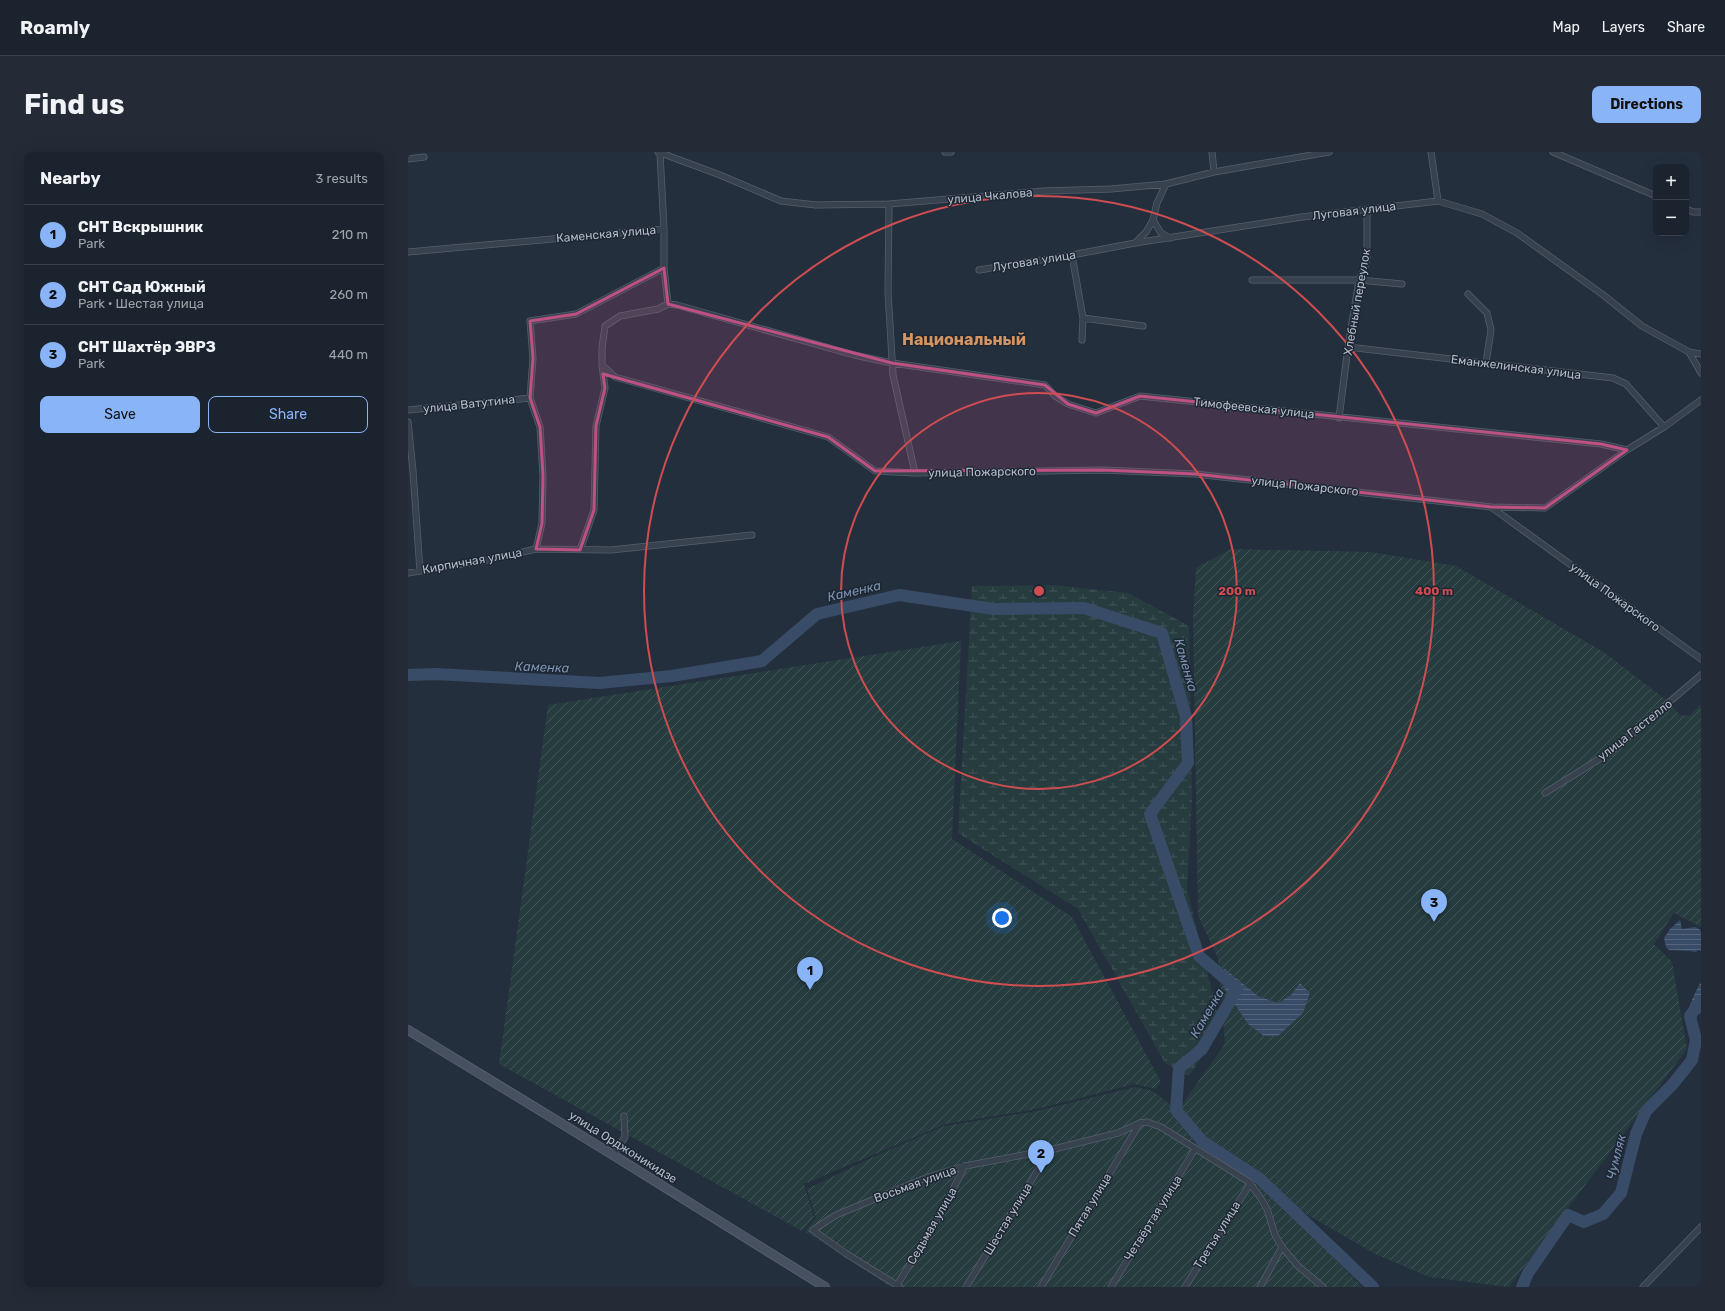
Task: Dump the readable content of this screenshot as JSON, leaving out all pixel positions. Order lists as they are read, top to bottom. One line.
{"streets":{"main road":["улица Орджоникидзе"],"street":["улица Чкалова","Луговая улица","Каменская улица","Хлебный переулок","Еманжелинская улица","улица Ватутина","Тимофеевская улица","улица Пожарского","Кирпичная улица","улица Гастелло","Восьмая улица","Пятая улица","Четвёртая улица","Шестая улица","Седьмая улица","Третья улица"]},"crossings":[["Луговая улица","Хлебный переулок"],["Хлебный переулок","Еманжелинская улица"],["Хлебный переулок","Тимофеевская улица"],["Еманжелинская улица","улица Пожарского"],["Тимофеевская улица","улица Пожарского"],["Восьмая улица","Пятая улица"],["Восьмая улица","Шестая улица"],["Восьмая улица","Седьмая улица"]],"districts":["Национальный"],"water":["Каменка","Чумляк"],"page":{"header":"Roamly","nav":["Map","Layers","Share"],"buttons":["Directions",["Save","Share"]],"title":"Find us","heading":["Nearby","3 results"],"map_buttons":["+","−"],"list":[{"mark":"1","name":"СНТ Вскрышник","note":"Park","value":"210 m"},{"mark":"2","name":"СНТ Сад Южный","note":"Park · Шестая улица","value":"260 m"},{"mark":"3","name":"СНТ Шахтёр ЭВРЗ","note":"Park","value":"440 m"}],"pins":["3","1","2"]},"rings":["200 m","400 m"]}
